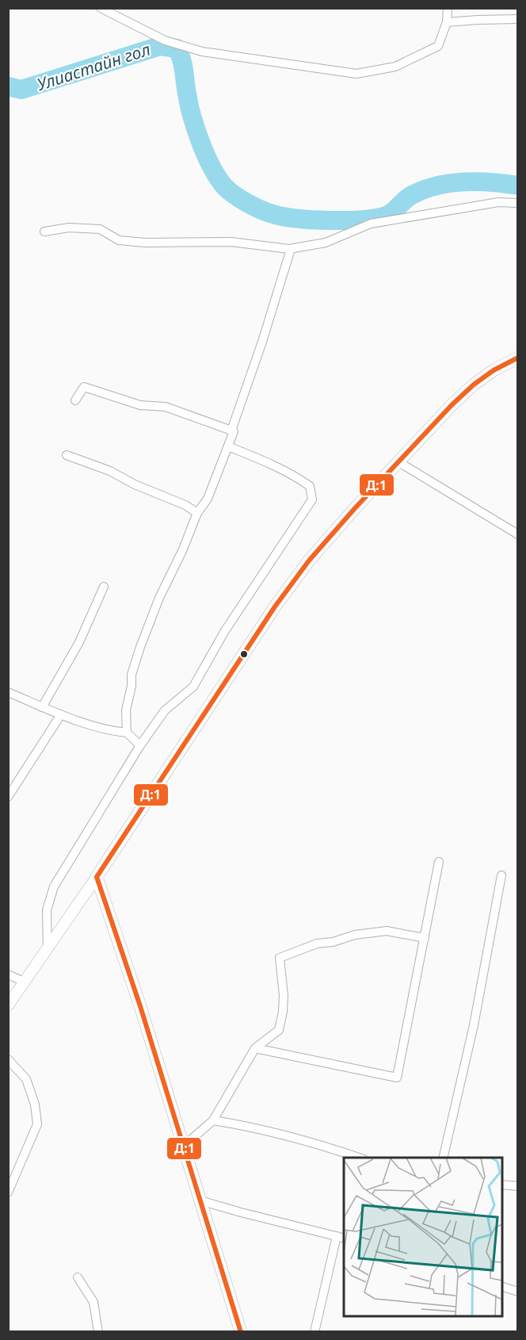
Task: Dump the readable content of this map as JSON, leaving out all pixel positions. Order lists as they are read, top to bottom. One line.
{"water":["Улиастайн гол"],"lines":["transit line Д:1"]}
